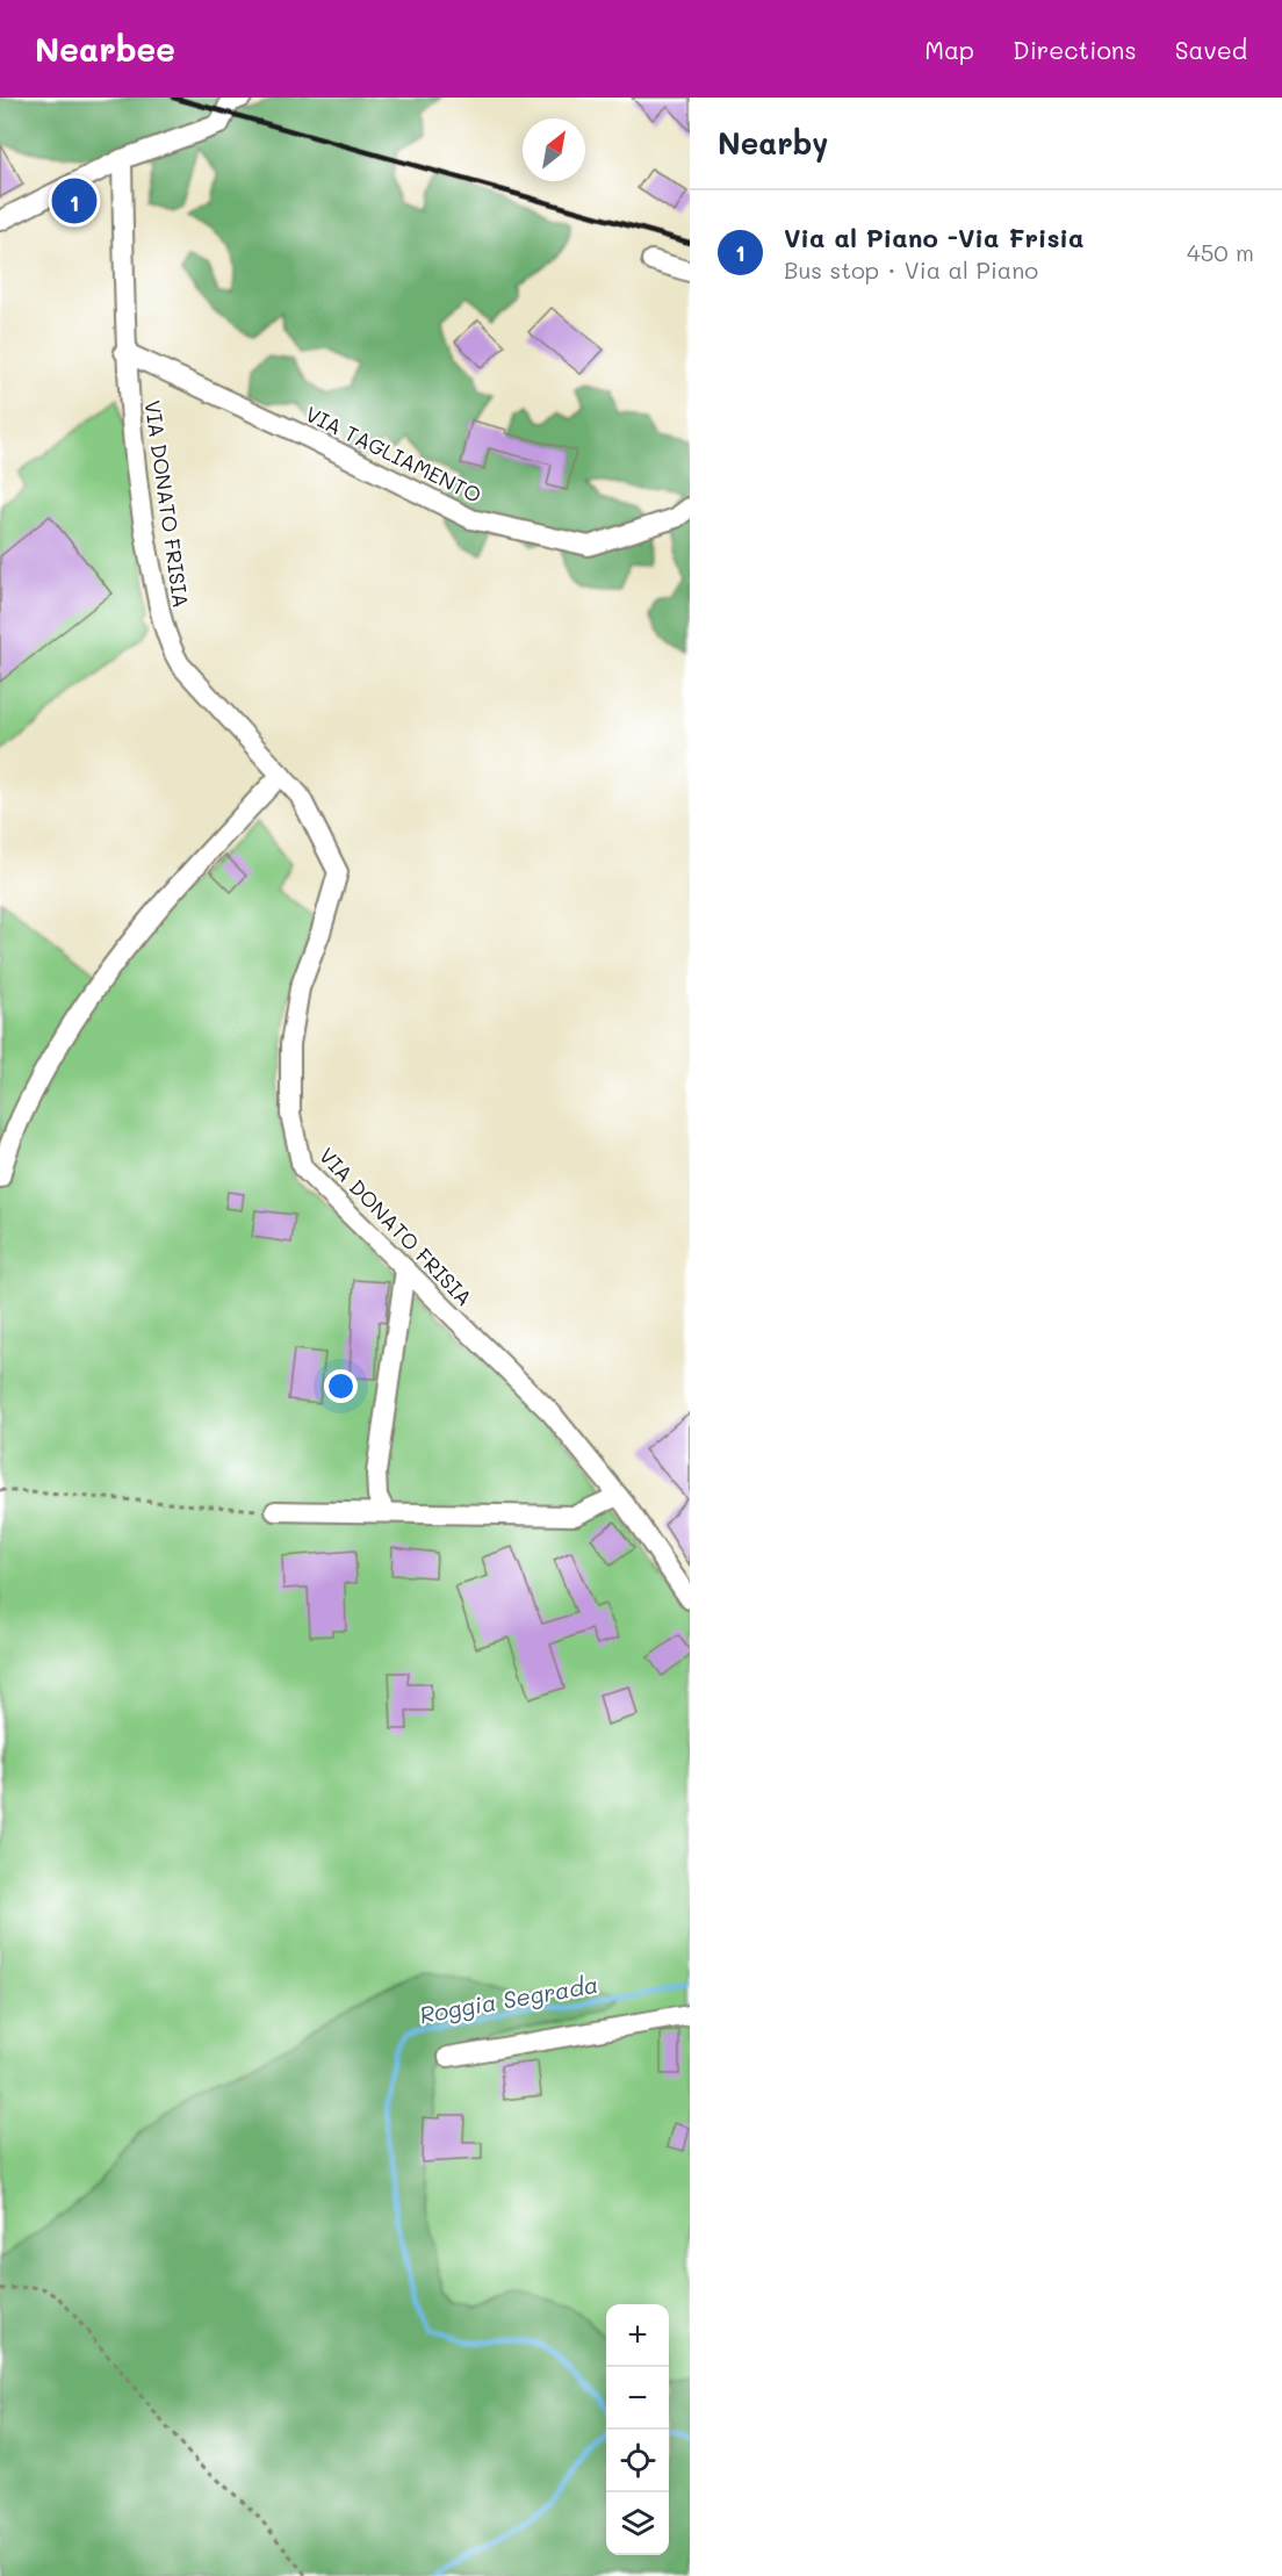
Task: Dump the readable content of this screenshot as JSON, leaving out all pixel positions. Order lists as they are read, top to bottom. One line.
{"streets":{"street":["VIA TAGLIAMENTO","VIA DONATO FRISIA"]},"crossings":[["VIA TAGLIAMENTO","VIA DONATO FRISIA"]],"water":["Roggia Segrada"],"north":"top right","page":{"header":"Nearbee","nav":["Map","Directions","Saved"],"heading":"Nearby","pins":"1","list":[{"mark":"1","name":"Via al Piano -Via Frisia","note":"Bus stop · Via al Piano","value":"450 m"}],"map_buttons":["+","−"]}}
